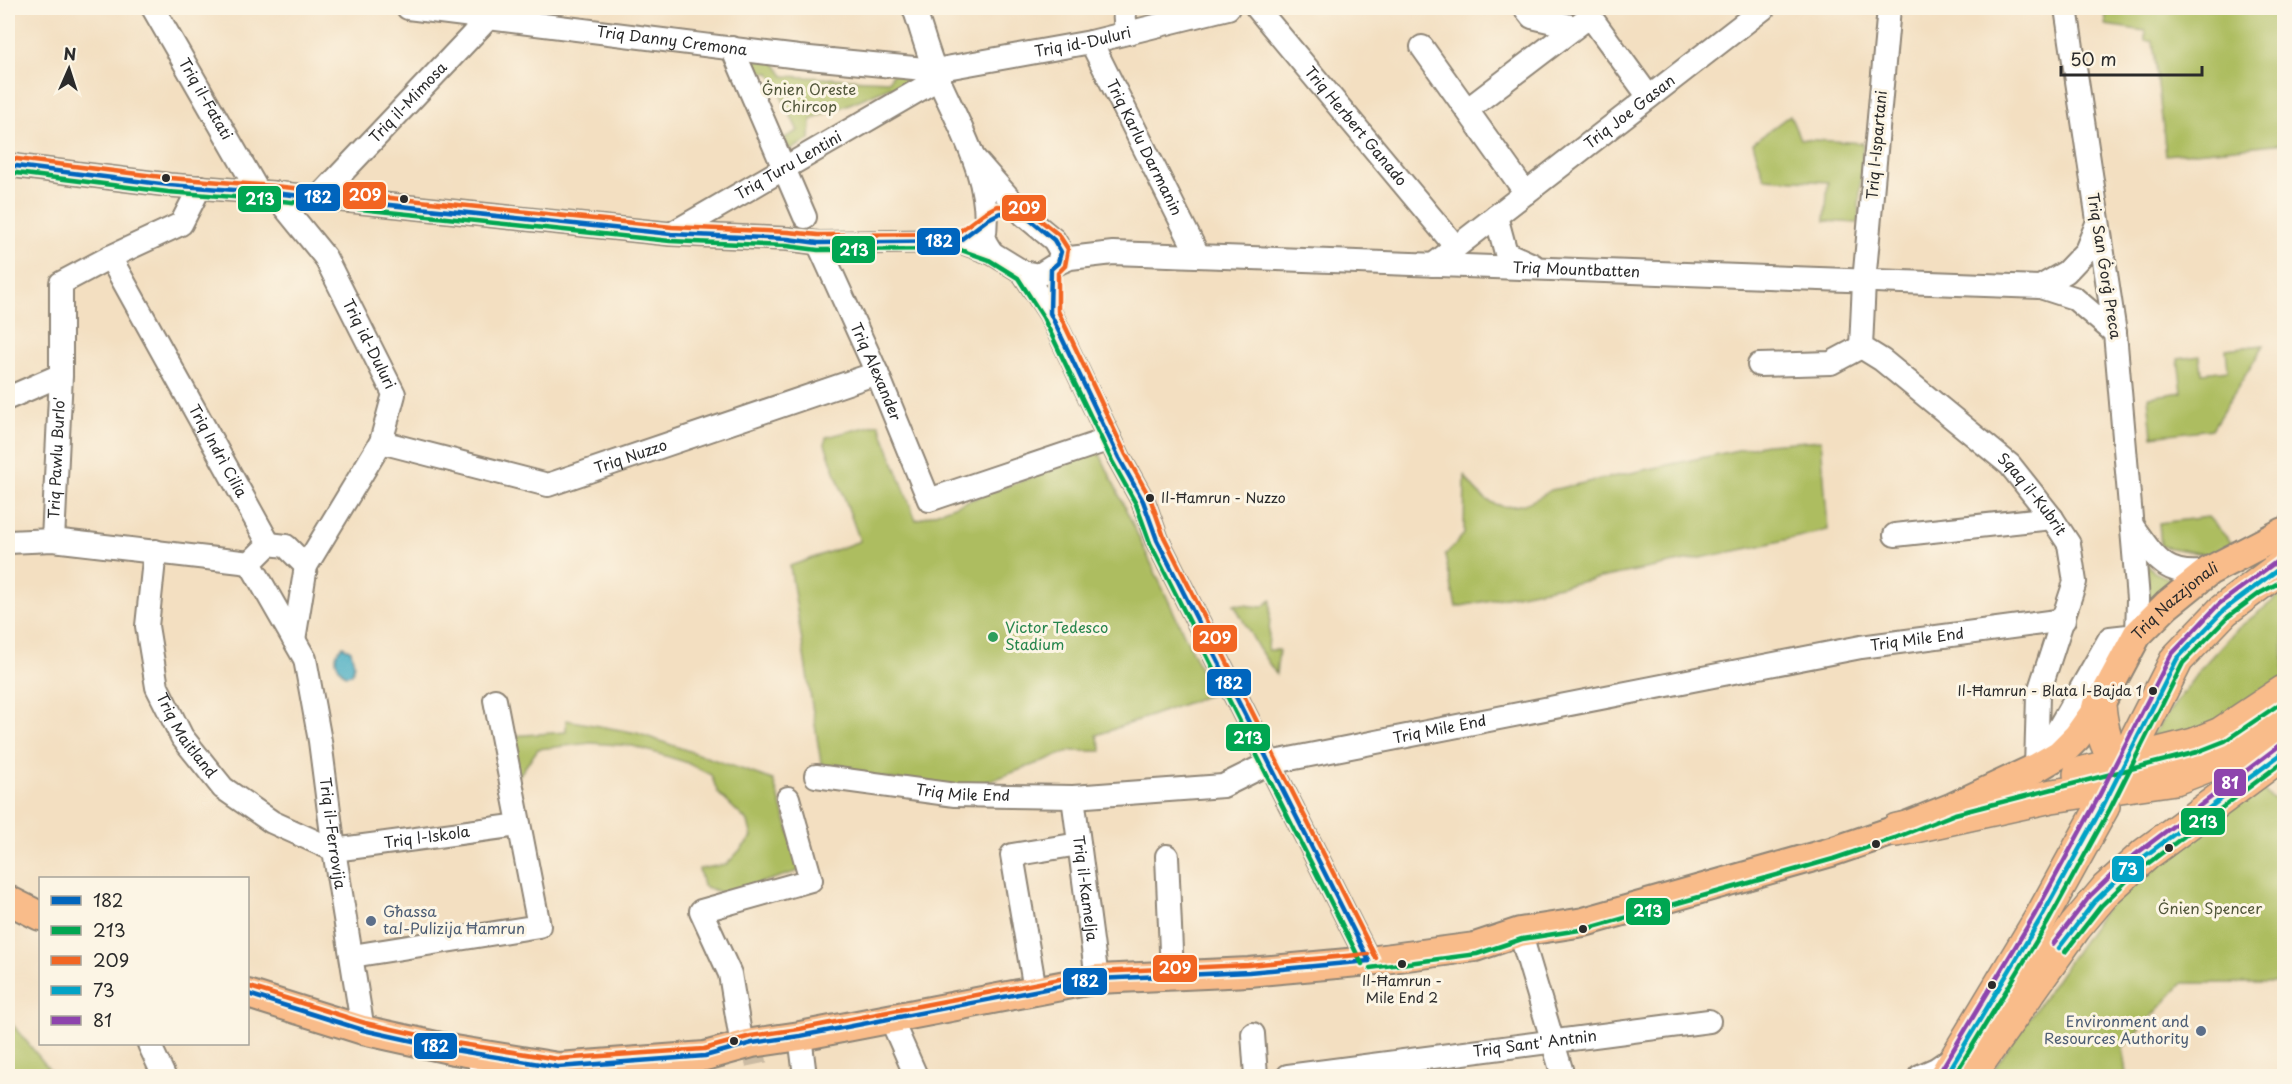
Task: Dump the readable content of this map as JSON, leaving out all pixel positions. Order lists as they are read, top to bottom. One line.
{"streets":{"main road":["Triq Nazzjonali"],"street":["Triq Danny Cremona","Triq id-Duluri","Triq il-Fatati","Triq il-Mimosa","Triq Joe Gasan","Triq Herbert Ganado","Triq l-Ispartani","Triq Karlu Darmanin","Triq Turu Lentini","Triq San Ġorġ Preca","Triq Mountbatten","Triq Alexander","Triq Indrì Cilia","Triq Pawlu Burlo'","Triq Nuzzo","Sqaq il-Kubrit","Triq Mile End","Triq Maitland","Triq il-Ferrovija","Triq l-Iskola","Triq il-Kamelja","Triq Sant' Antnin"]},"crossings":[["Triq Danny Cremona","Triq id-Duluri"],["Triq Danny Cremona","Triq il-Mimosa"],["Triq Danny Cremona","Triq Turu Lentini"],["Triq id-Duluri","Triq il-Fatati"],["Triq id-Duluri","Triq Karlu Darmanin"],["Triq id-Duluri","Triq Turu Lentini"],["Triq id-Duluri","Triq Nuzzo"],["Triq id-Duluri","Triq il-Ferrovija"],["Triq Joe Gasan","Triq Herbert Ganado"],["Triq Joe Gasan","Triq Mountbatten"],["Triq l-Ispartani","Triq Mountbatten"],["Triq Karlu Darmanin","Triq Mountbatten"],["Triq San Ġorġ Preca","Triq Mountbatten"],["Triq San Ġorġ Preca","Triq Nazzjonali"],["Triq Alexander","Triq Nuzzo"],["Triq Indrì Cilia","Triq Pawlu Burlo'"],["Sqaq il-Kubrit","Triq Nazzjonali"],["Sqaq il-Kubrit","Triq Mile End"],["Triq Nazzjonali","Triq il-Ferrovija"],["Triq Nazzjonali","Triq il-Kamelja"],["Triq Mile End","Triq il-Kamelja"],["Triq Maitland","Triq il-Ferrovija"],["Triq Maitland","Triq l-Iskola"],["Triq il-Ferrovija","Triq l-Iskola"]],"parks":["Ġnien Oreste Chircop","Ġnien Spencer"],"places":["Il-Ħamrun - Nuzzo","Victor Tedesco Stadium","Il-Ħamrun - Blata l-Bajda 1","Għassa tal-Pulizija Ħamrun","Il-Ħamrun - Mile End 2","Environment and Resources Authority"],"lines":["transit line 209","transit line 182","transit line 213","transit line 81","transit line 73"],"legend":["182","213","209","73","81"],"scale_bar":"50 m","north":"top"}
